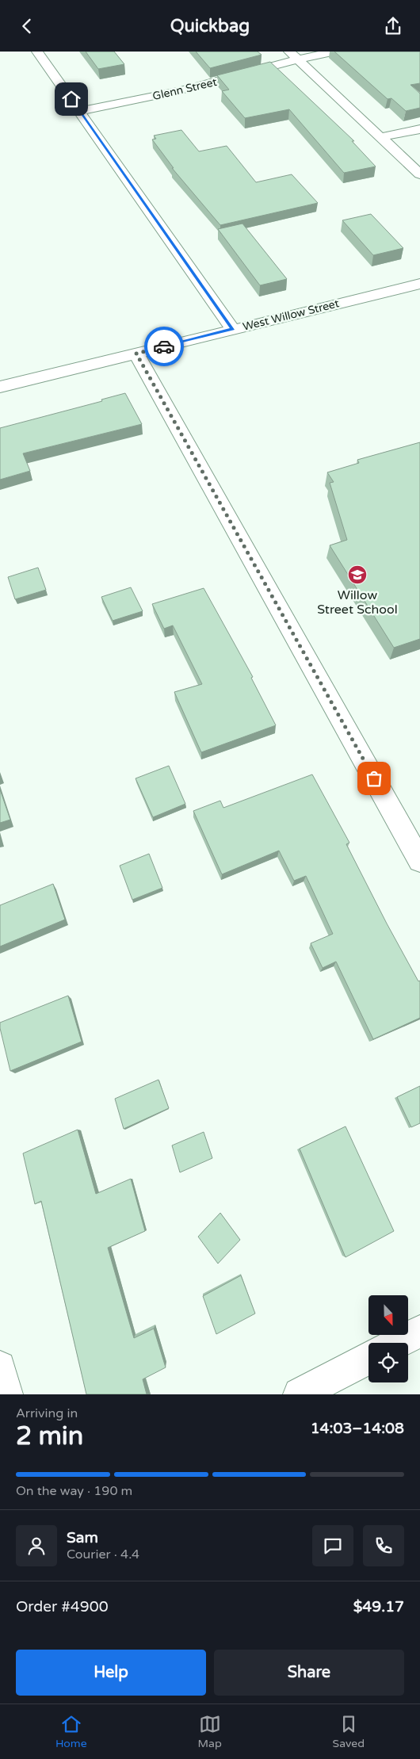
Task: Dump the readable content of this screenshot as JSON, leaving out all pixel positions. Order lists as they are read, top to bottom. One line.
{"streets":{"street":["Glenn Street","West Willow Street"]},"places":{"school or university":["Willow Street School"]},"north":"bottom","page":{"header":"Quickbag","heading":["2 min","Arriving in","14:03–14:08"],"panel":["Sam","Courier · 4.4","Order #4900","$49.17"],"bar":"On the way · 190 m","buttons":["Help","Share"],"tabs":["Home","Map","Saved"]}}
